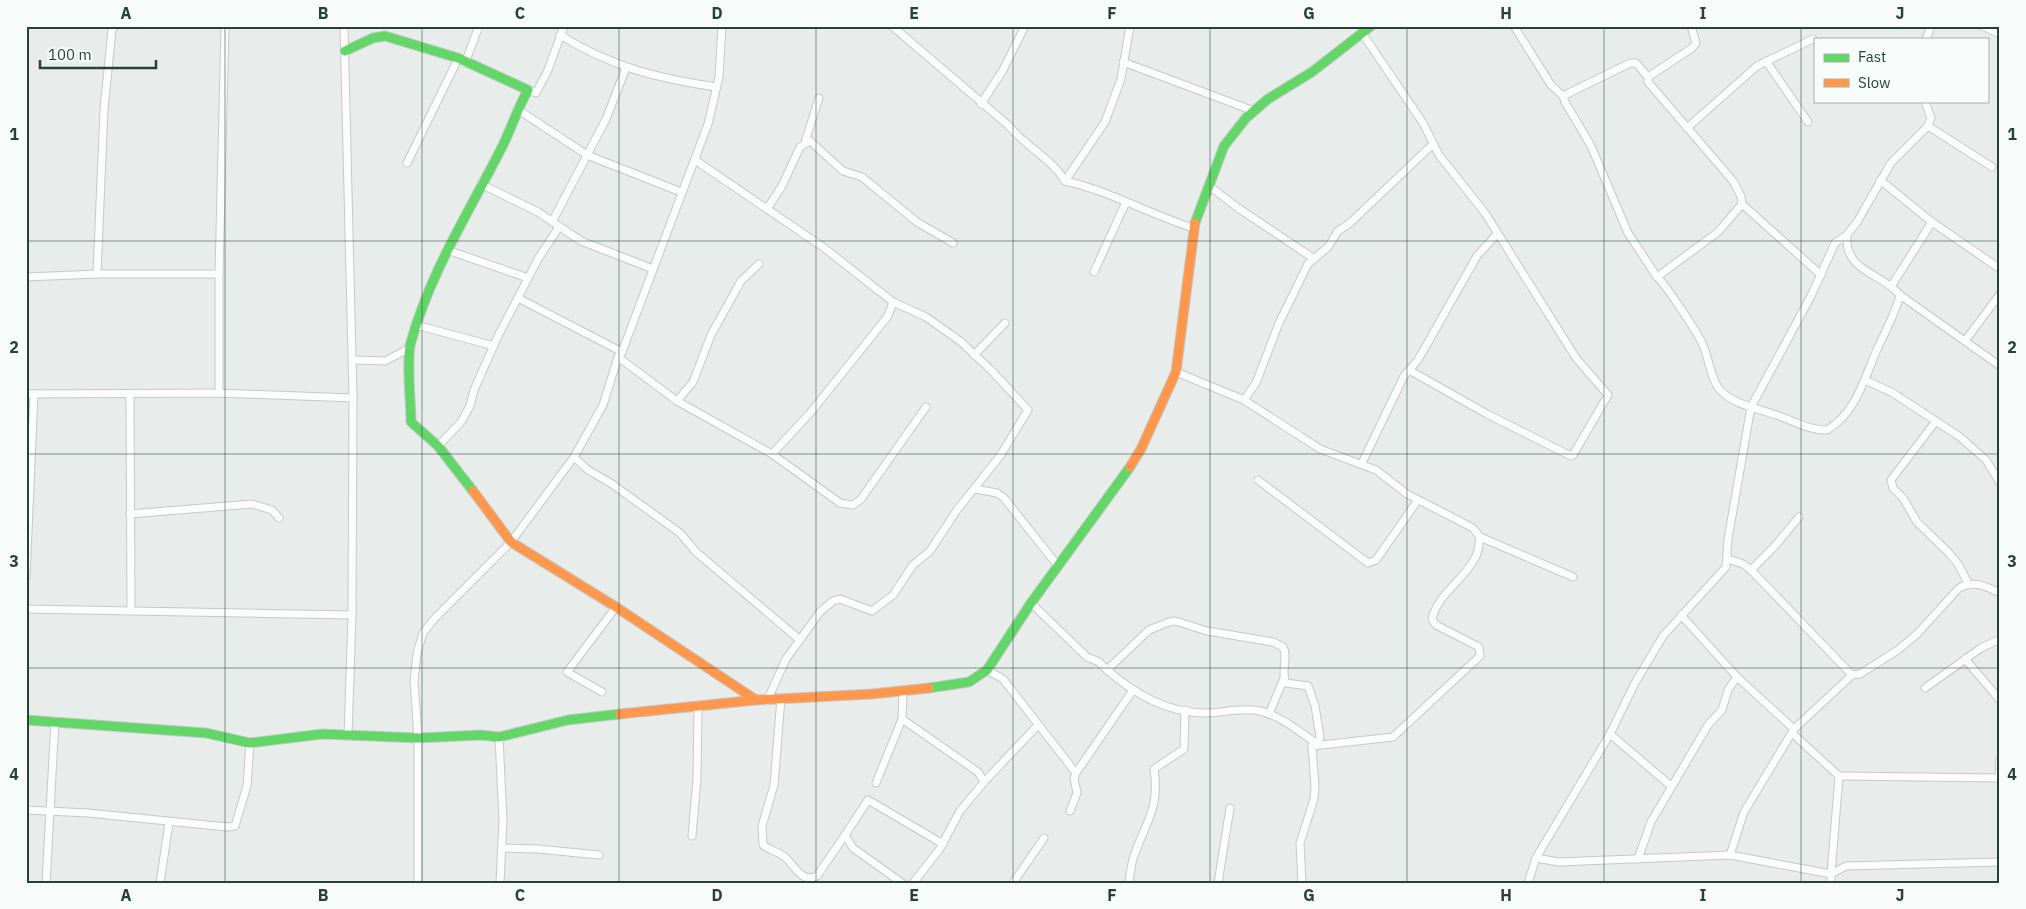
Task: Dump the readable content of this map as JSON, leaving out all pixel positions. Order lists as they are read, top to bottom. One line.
{"legend":["Fast","Slow"],"scale_bar":"100 m","grid":{"columns":["A","B","C","D","E","F","G","H","I","J"],"rows":["1","2","3","4"]}}
